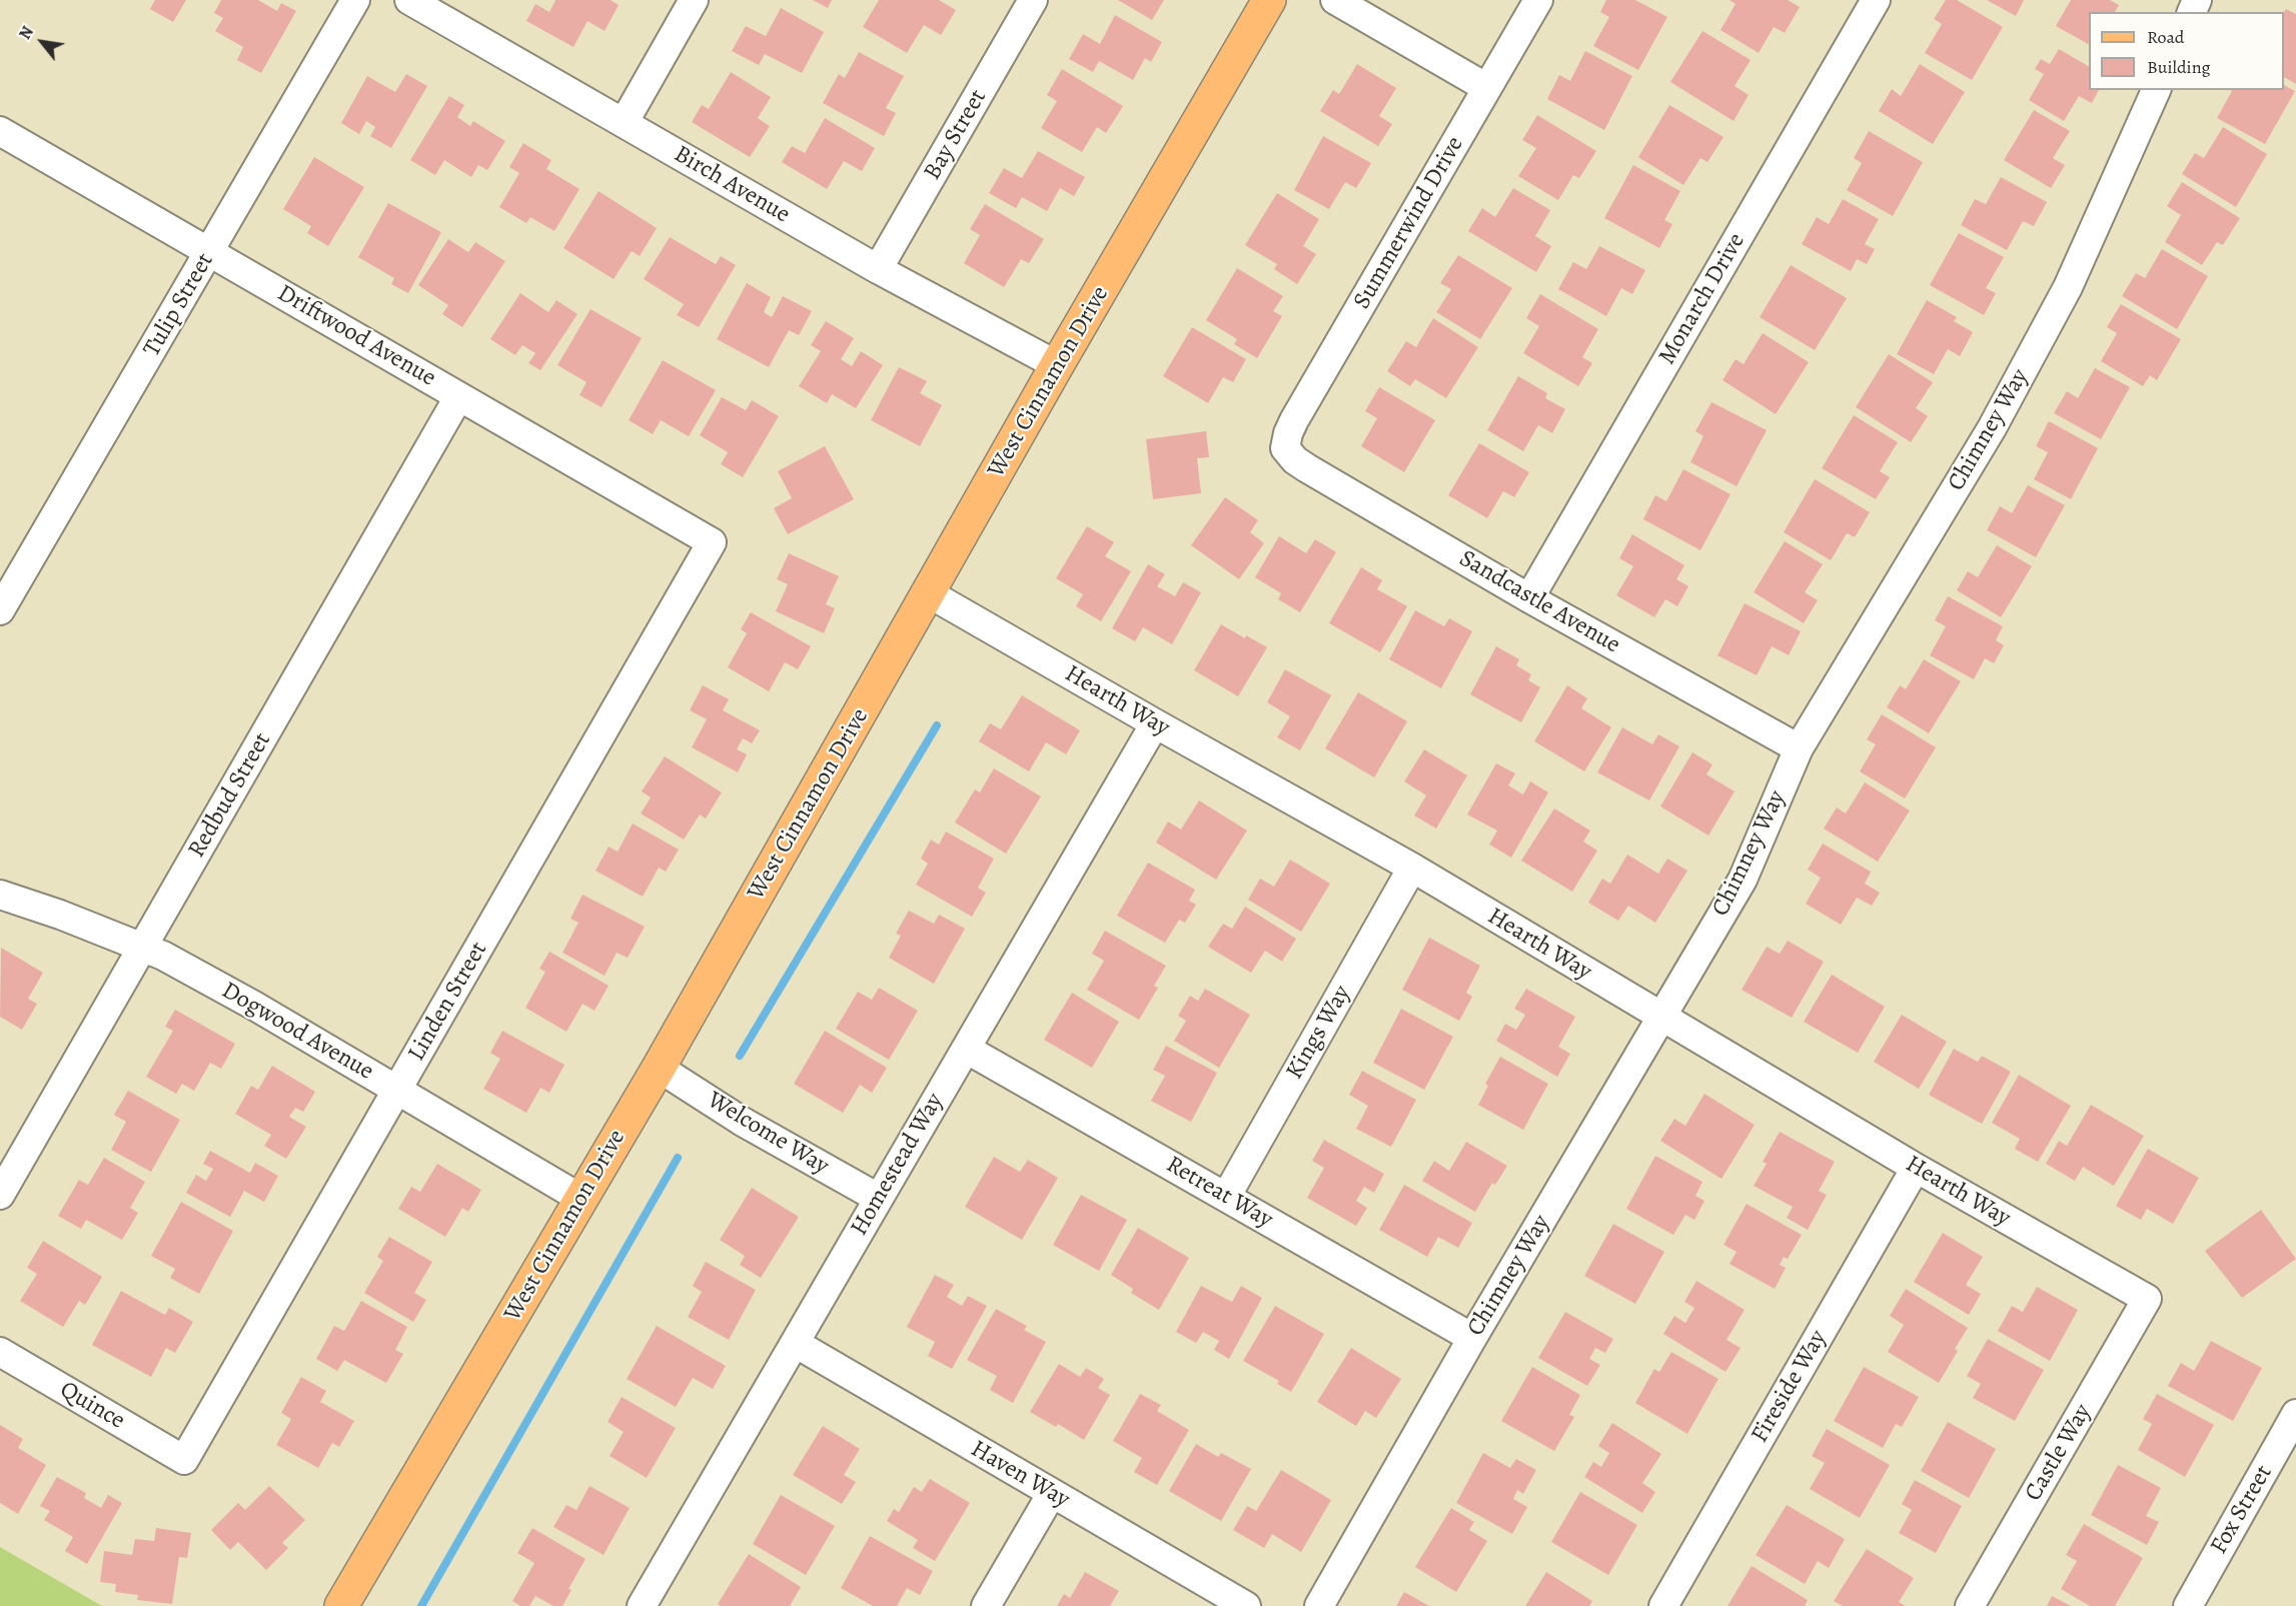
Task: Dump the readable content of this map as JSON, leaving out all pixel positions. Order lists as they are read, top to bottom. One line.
{"streets":{"main road":["West Cinnamon Drive"],"street":["Bay Street","Birch Avenue","Summerwind Drive","Monarch Drive","Tulip Street","Driftwood Avenue","Chimney Way","Sandcastle Avenue","Hearth Way","Redbud Street","Linden Street","Dogwood Avenue","Kings Way","Welcome Way","Homestead Way","Retreat Way","Fireside Way","Quince","Castle Way","Haven Way","Fox Street"]},"crossings":[["Bay Street","Birch Avenue"],["Birch Avenue","West Cinnamon Drive"],["Summerwind Drive","Sandcastle Avenue"],["Monarch Drive","Sandcastle Avenue"],["Tulip Street","Driftwood Avenue"],["Driftwood Avenue","Redbud Street"],["Driftwood Avenue","Linden Street"],["West Cinnamon Drive","Hearth Way"],["West Cinnamon Drive","Dogwood Avenue"],["West Cinnamon Drive","Welcome Way"],["Chimney Way","Sandcastle Avenue"],["Chimney Way","Hearth Way"],["Chimney Way","Retreat Way"],["Hearth Way","Kings Way"],["Hearth Way","Homestead Way"],["Hearth Way","Fireside Way"],["Hearth Way","Castle Way"],["Redbud Street","Dogwood Avenue"],["Linden Street","Dogwood Avenue"],["Linden Street","Quince"],["Kings Way","Retreat Way"],["Welcome Way","Homestead Way"],["Homestead Way","Retreat Way"],["Homestead Way","Haven Way"]],"legend":["Road","Building"],"north":"top left"}
